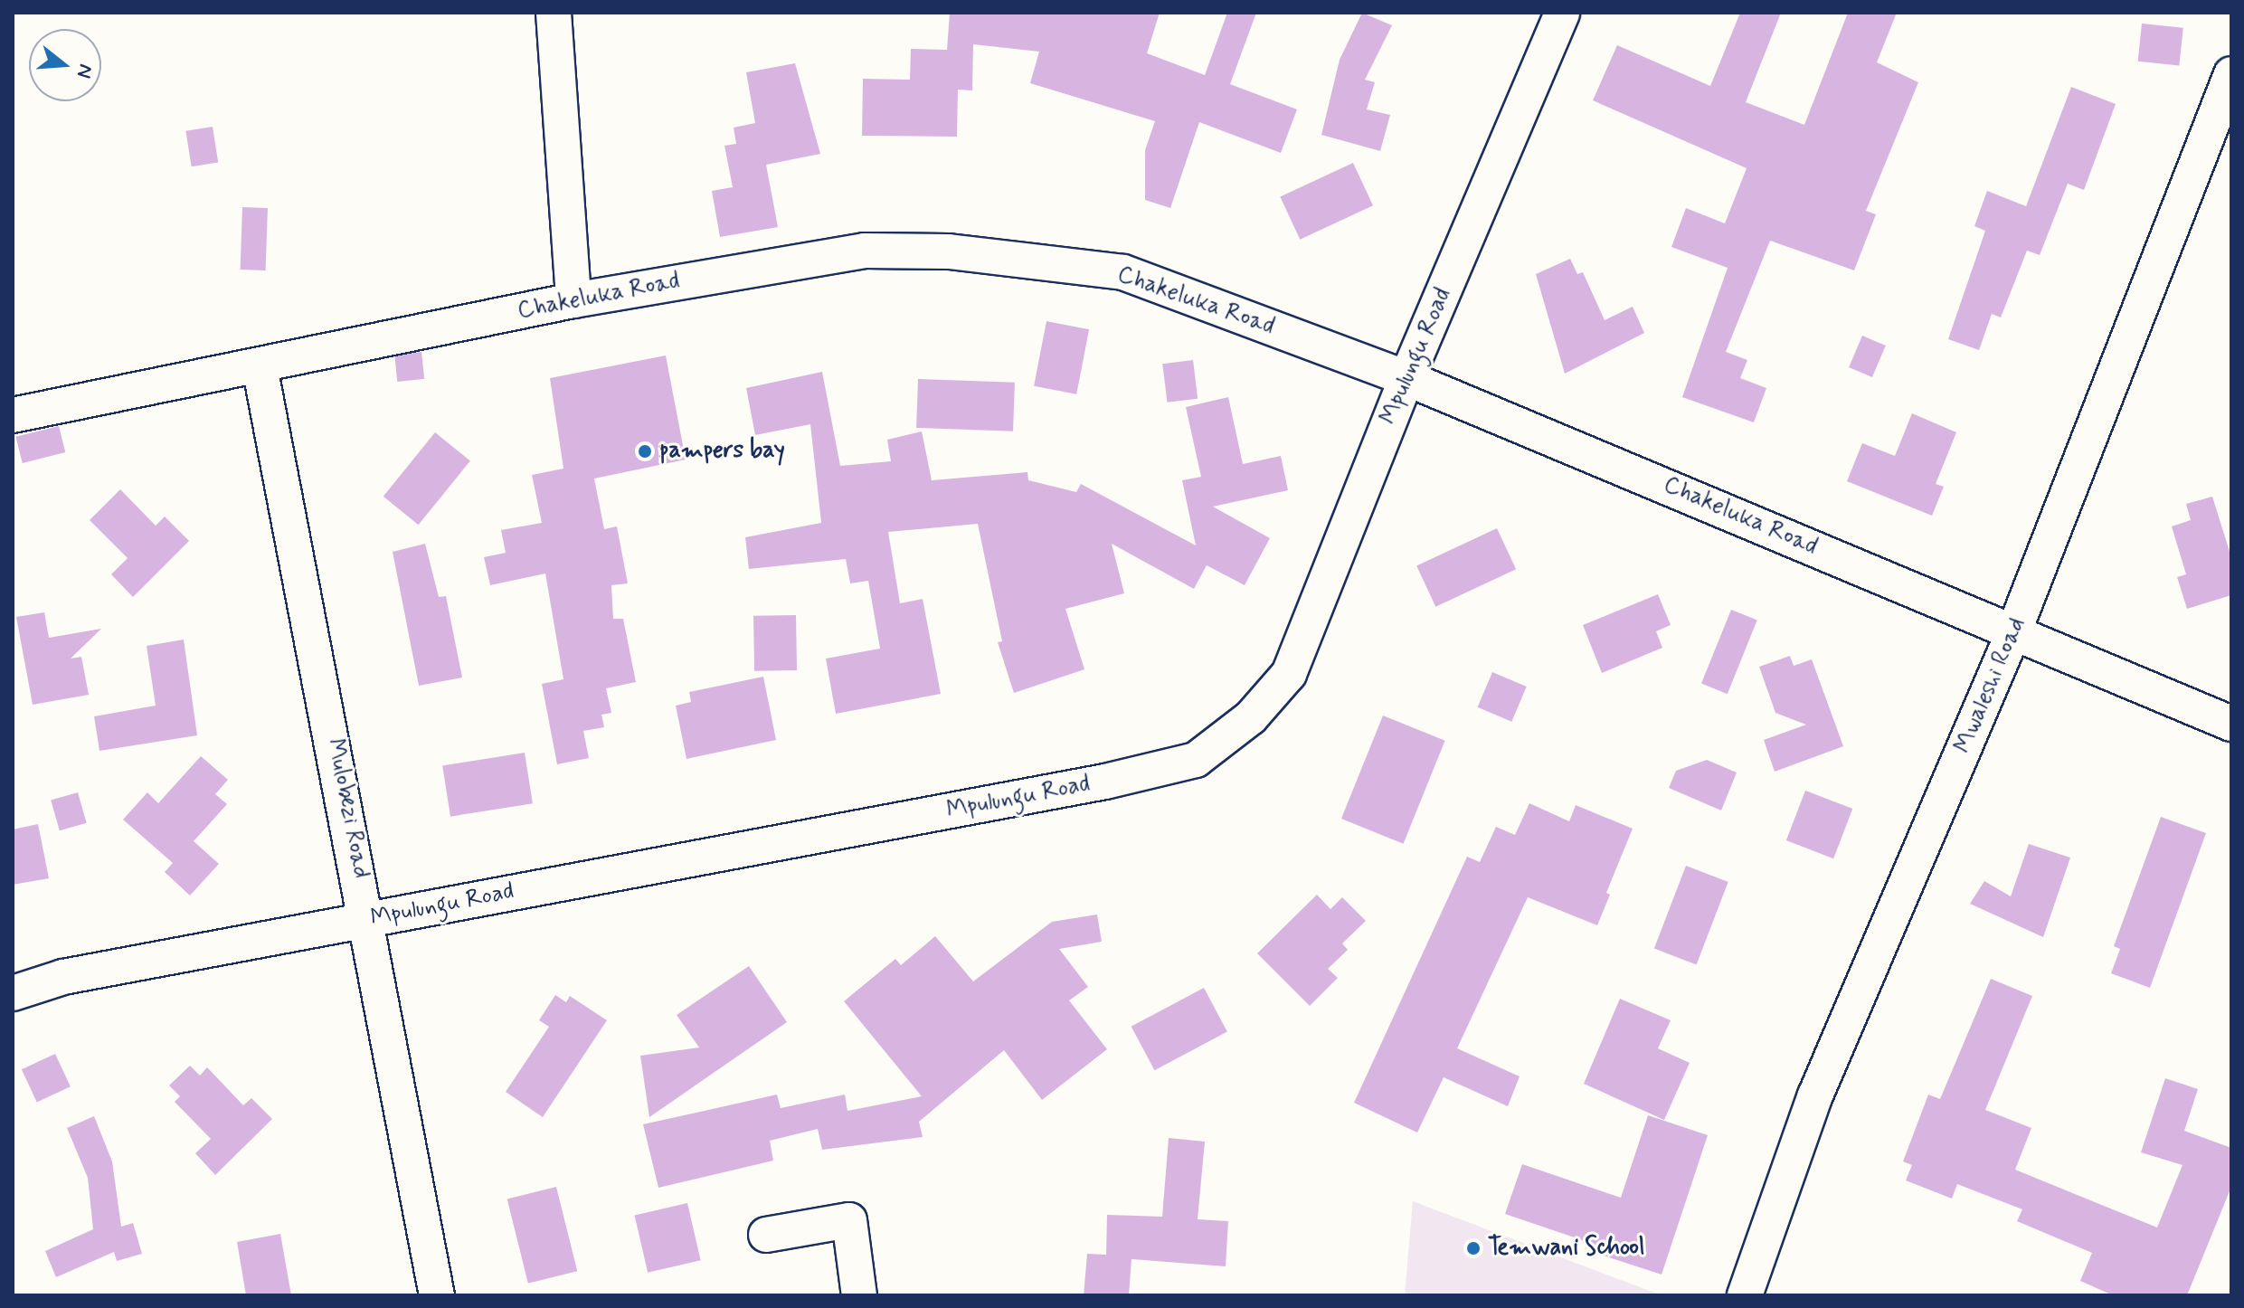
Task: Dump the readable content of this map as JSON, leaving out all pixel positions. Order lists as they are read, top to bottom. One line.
{"streets":{"street":["Chakeluka Road","Mpulungu Road","Mwaleshi Road","Mulobezi Road"]},"crossings":[["Chakeluka Road","Mpulungu Road"],["Chakeluka Road","Mwaleshi Road"],["Chakeluka Road","Mulobezi Road"],["Mpulungu Road","Mulobezi Road"]],"places":["pampers bay","Temwani School"],"north":"right"}
